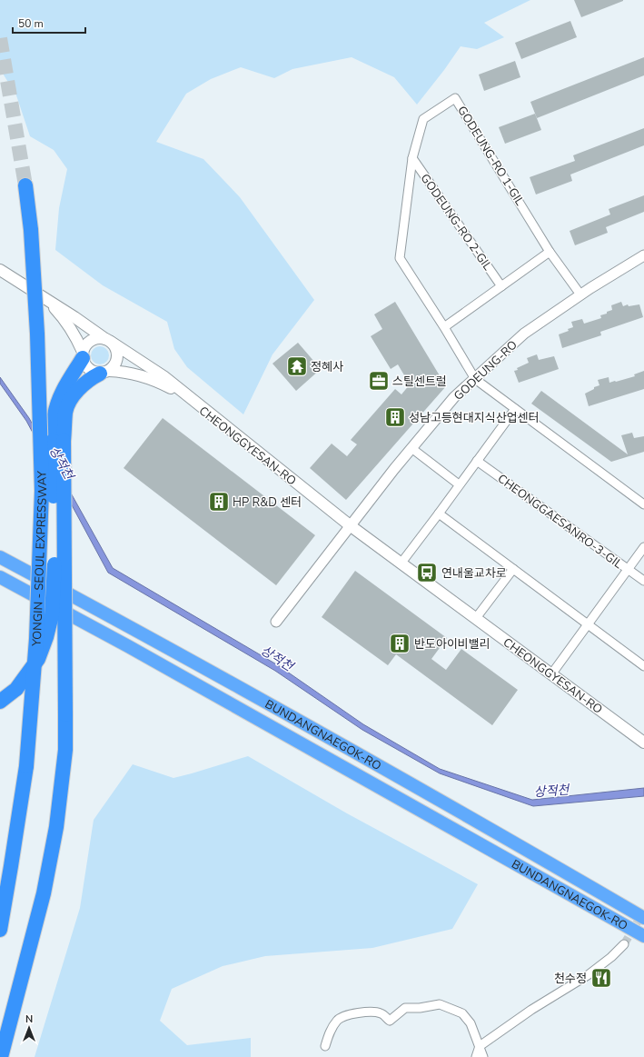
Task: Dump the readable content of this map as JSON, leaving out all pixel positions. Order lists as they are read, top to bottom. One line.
{"streets":{"highway":["YONGIN - SEOUL EXPRESSWAY","BUNDANGNAEGOK-RO"],"main road":["CHEONGGYESAN-RO"],"street":["GODEUNG-RO 1-GIL","GODEUNG-RO 2-GIL","GODEUNG-RO","CHEONGGAESANRO-3-GIL"]},"crossings":[["GODEUNG-RO 1-GIL","GODEUNG-RO 2-GIL"],["GODEUNG-RO 1-GIL","GODEUNG-RO"],["GODEUNG-RO","CHEONGGYESAN-RO"]],"water":["상적천"],"places":{"temple":["정혜사"],"office":["스틸센트럴"],"building":["성남고등현대지식산업센터","HP R&D 센터","반도아이비밸리"],"bus stop":["연내울교차로"],"restaurant":["천수정"]},"scale_bar":"50 m","north":"top"}
